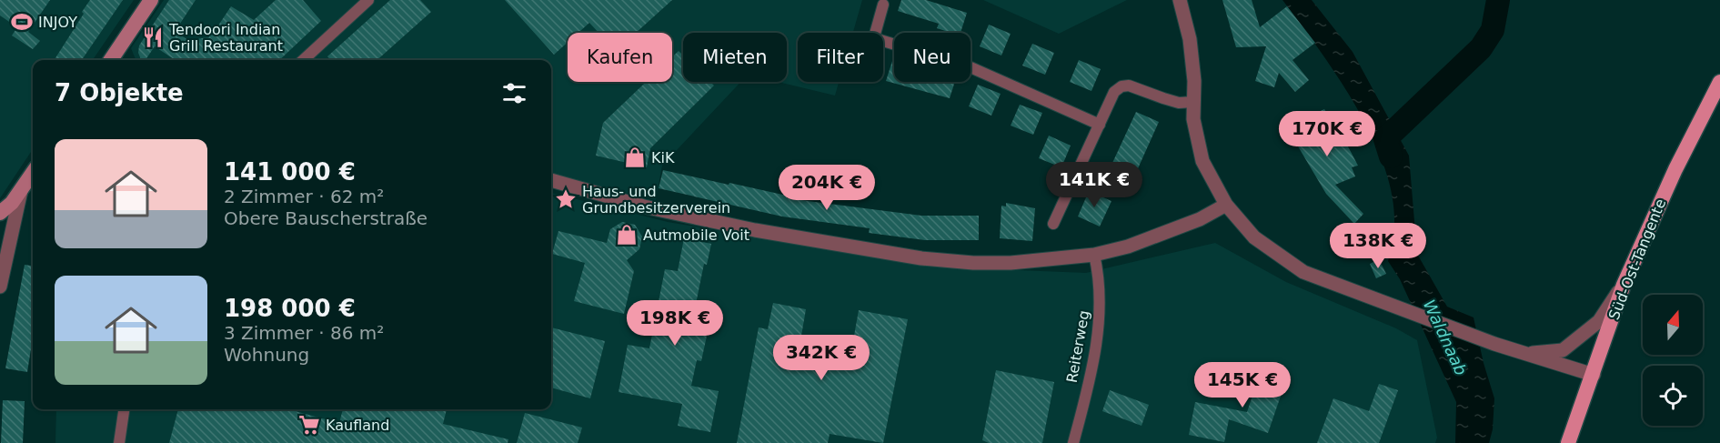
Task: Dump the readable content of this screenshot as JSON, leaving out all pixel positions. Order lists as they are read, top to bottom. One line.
{"streets":{"main road":["Süd-Ost-Tangente"],"street":["Reiterweg"]},"water":["Waldnaab"],"places":{"sports":["INJOY"],"restaurant":["Tendoori Indian Grill Restaurant"],"shop":["KiK","Autmobile Voit"],"place":["Haus- und Grundbesitzerverein"],"supermarket":["Kaufland"]},"north":"top","page":{"chip":["Kaufen","Mieten","Filter","Neu"],"heading":"7 Objekte","price":["170K €","141K €","204K €","138K €","198K €","342K €","145K €"],"list":[{"name":"141 000 €","note":"2 Zimmer · 62 m² · Obere Bauscherstraße"},{"name":"198 000 €","note":"3 Zimmer · 86 m² · Wohnung"}]}}
